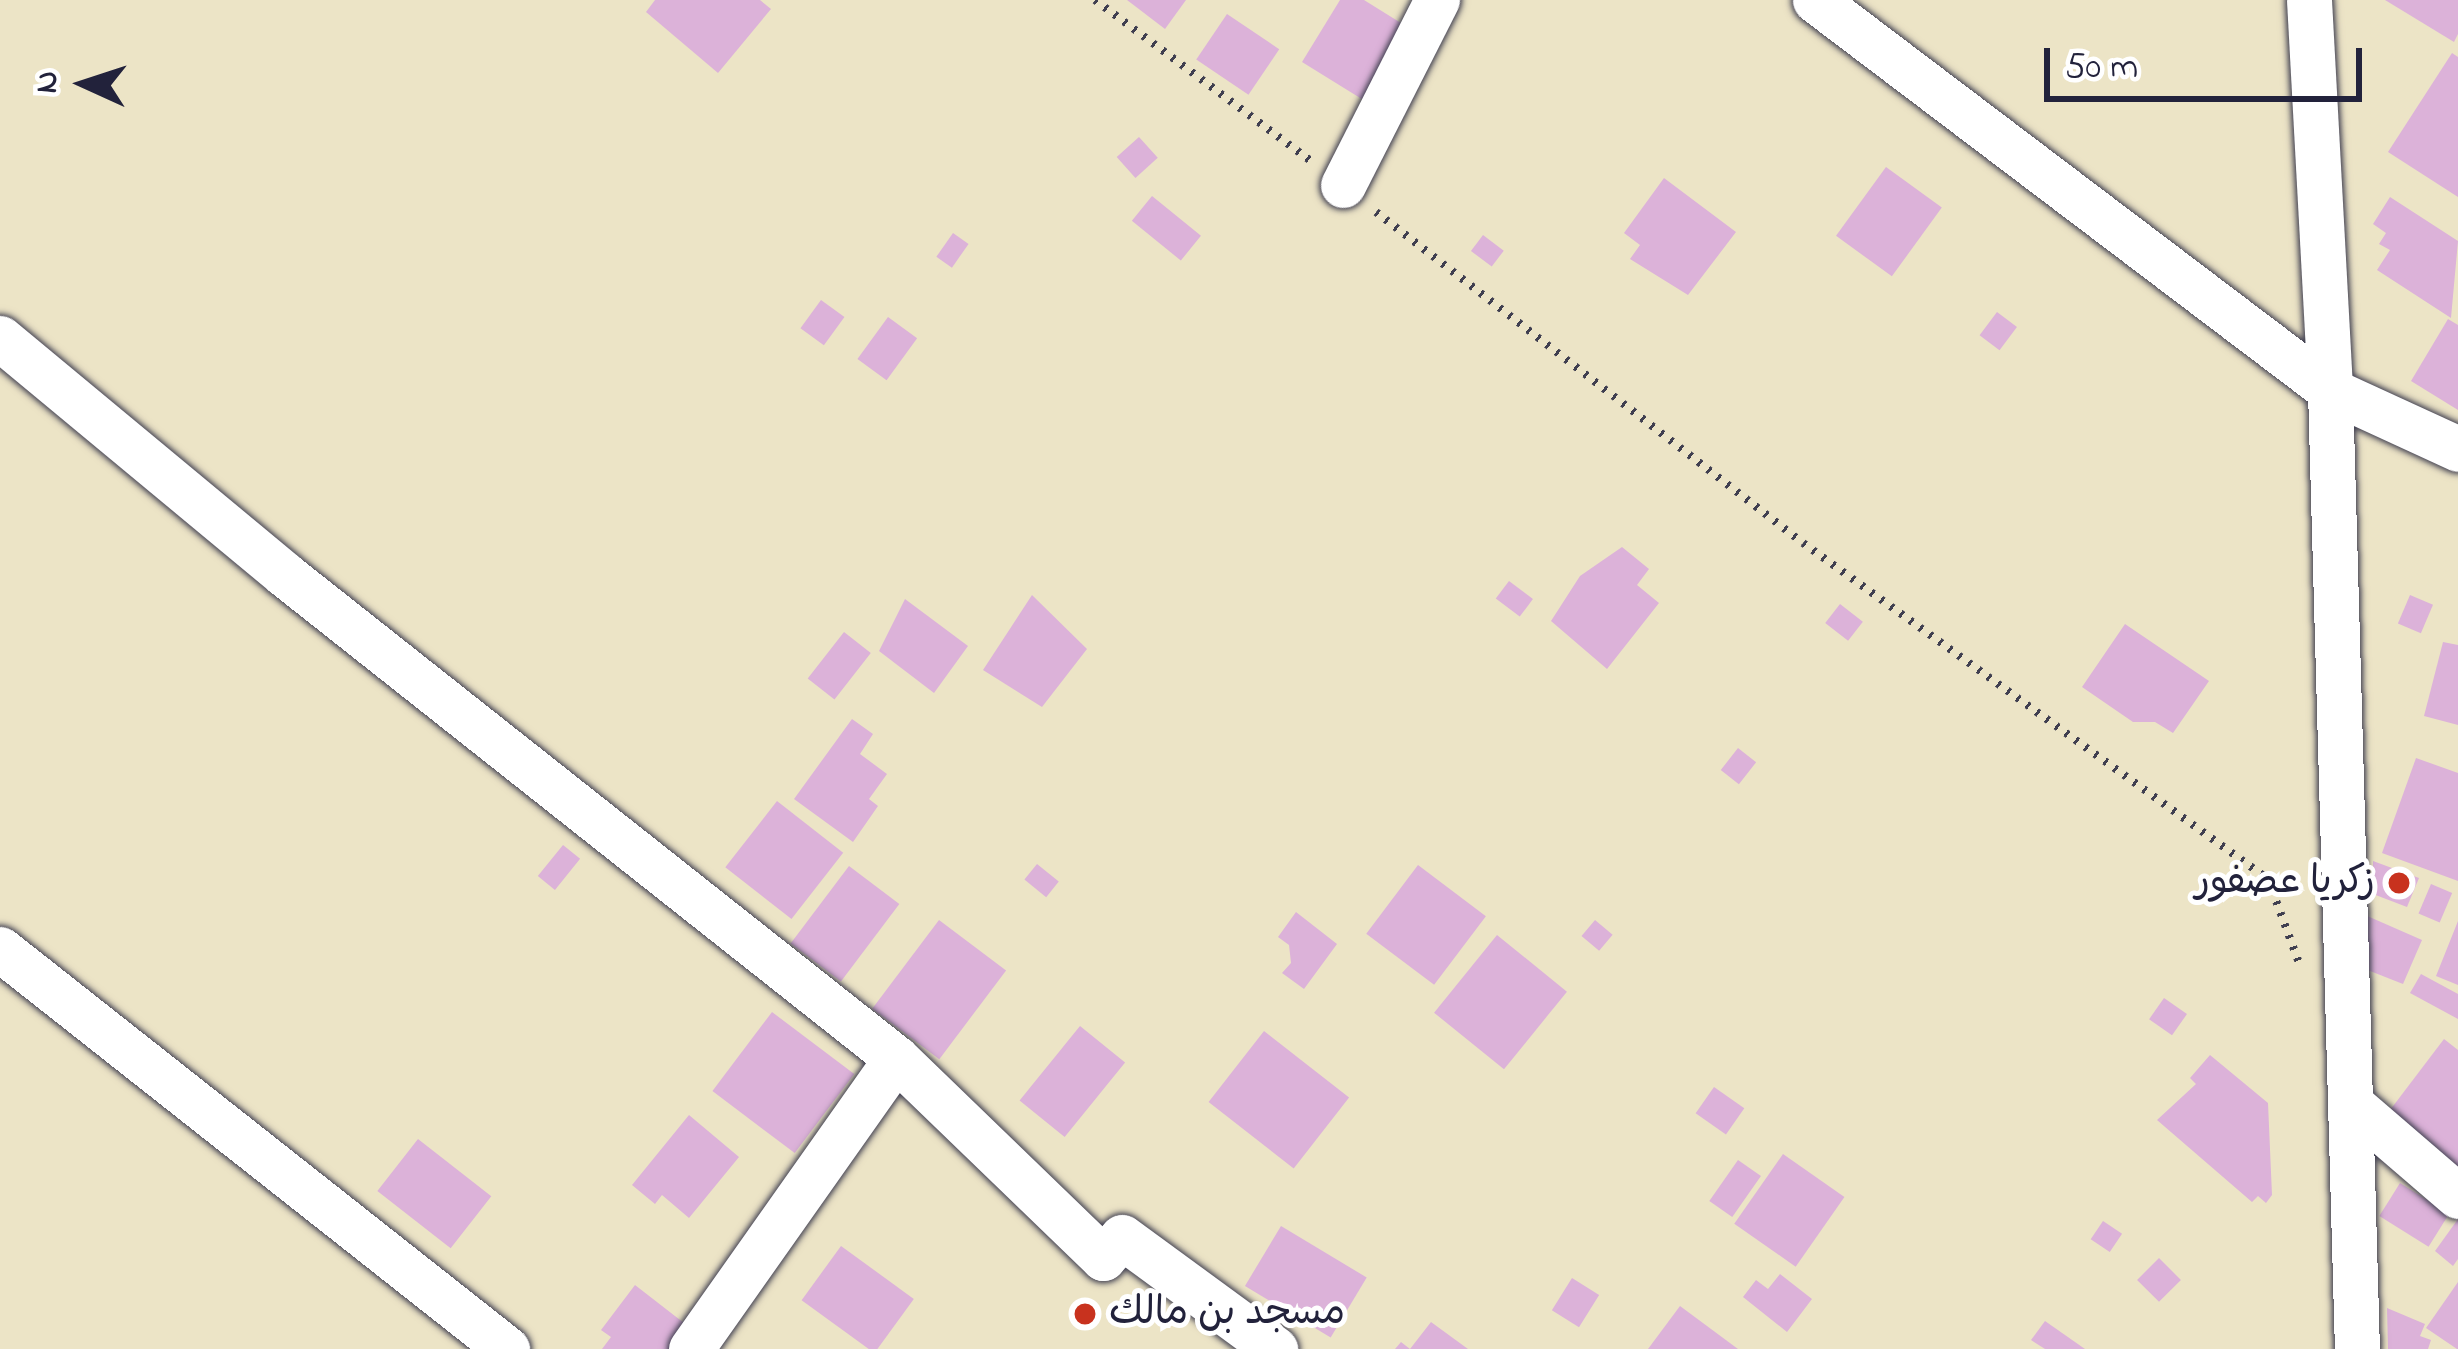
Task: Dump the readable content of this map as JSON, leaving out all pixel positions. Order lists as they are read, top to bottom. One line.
{"places":["زكريا عصفور","مسجد بن مالك"],"scale_bar":"50 m","north":"left"}
